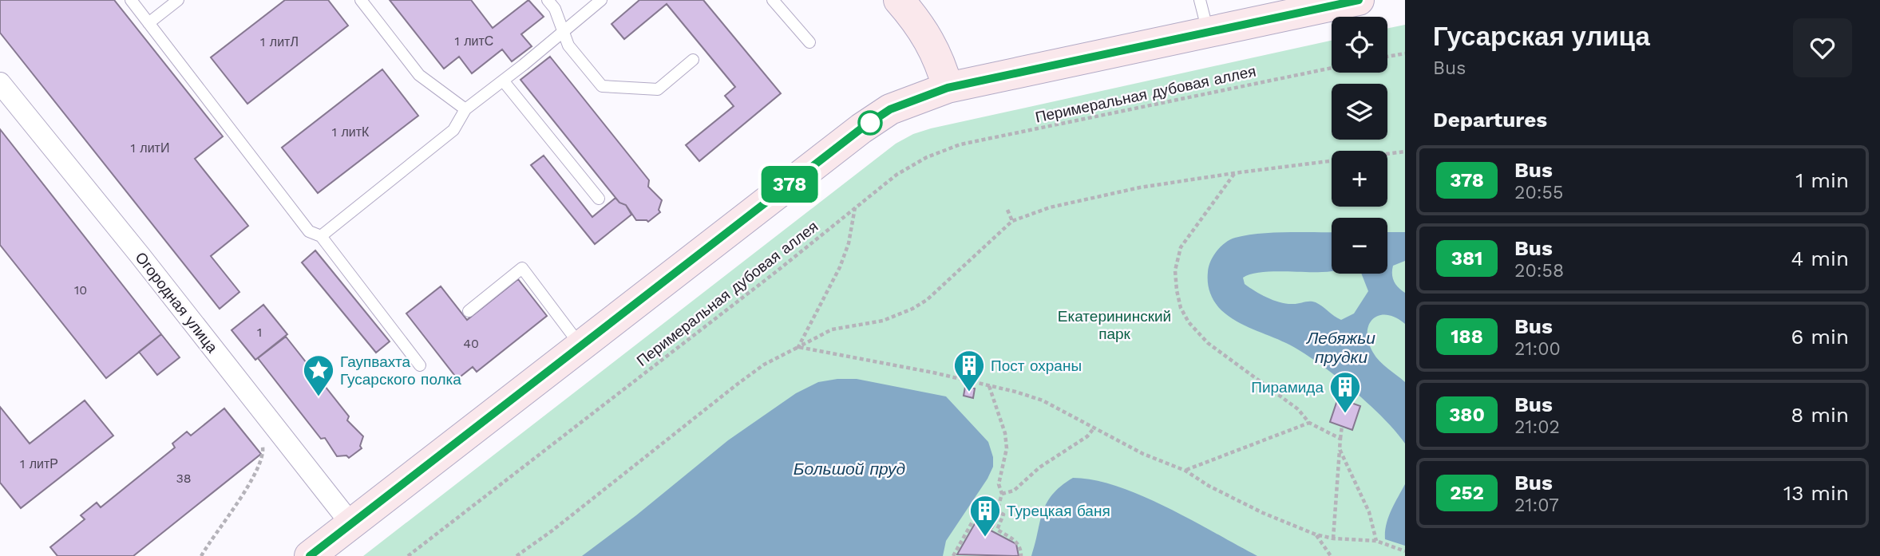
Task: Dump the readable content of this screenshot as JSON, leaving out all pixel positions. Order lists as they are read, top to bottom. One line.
{"streets":{"street":["Огородная улица"],"path":["Перимеральная дубовая аллея"]},"water":["Лебяжьи прудки","Большой пруд"],"parks":["Екатерининский парк"],"places":{"building":["Пост охраны","Пирамида","Турецкая баня"],"place":["Гаупвахта Гусарского полка"]},"lines":["bus line 378"],"house_numbers":["1 литС","1 литЛ","1 литК","1 литИ","10","1","40","1 литР","38"],"page":{"on_map":"378","heading":[["Гусарская улица","Bus"],"Departures"],"map_buttons":["+","−"],"list":[{"mark":"378","name":"Bus","note":"20:55","value":"1 min"},{"mark":"381","name":"Bus","note":"20:58","value":"4 min"},{"mark":"188","name":"Bus","note":"21:00","value":"6 min"},{"mark":"380","name":"Bus","note":"21:02","value":"8 min"},{"mark":"252","name":"Bus","note":"21:07","value":"13 min"}]}}
